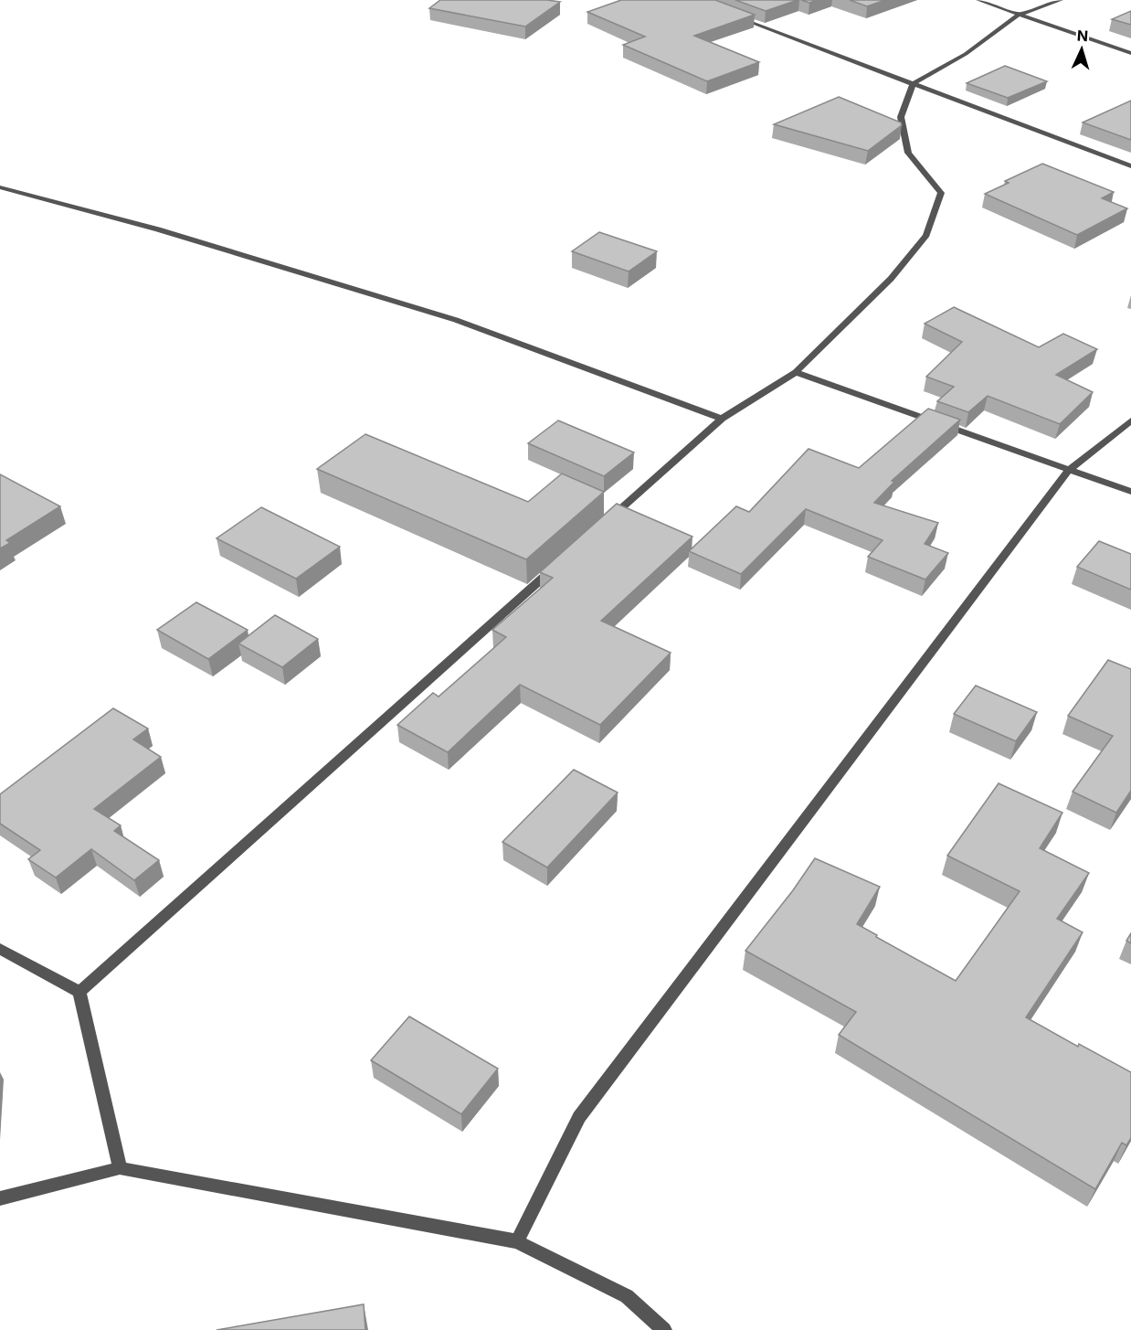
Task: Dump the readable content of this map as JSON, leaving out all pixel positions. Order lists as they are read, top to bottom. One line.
{"north":"top"}
